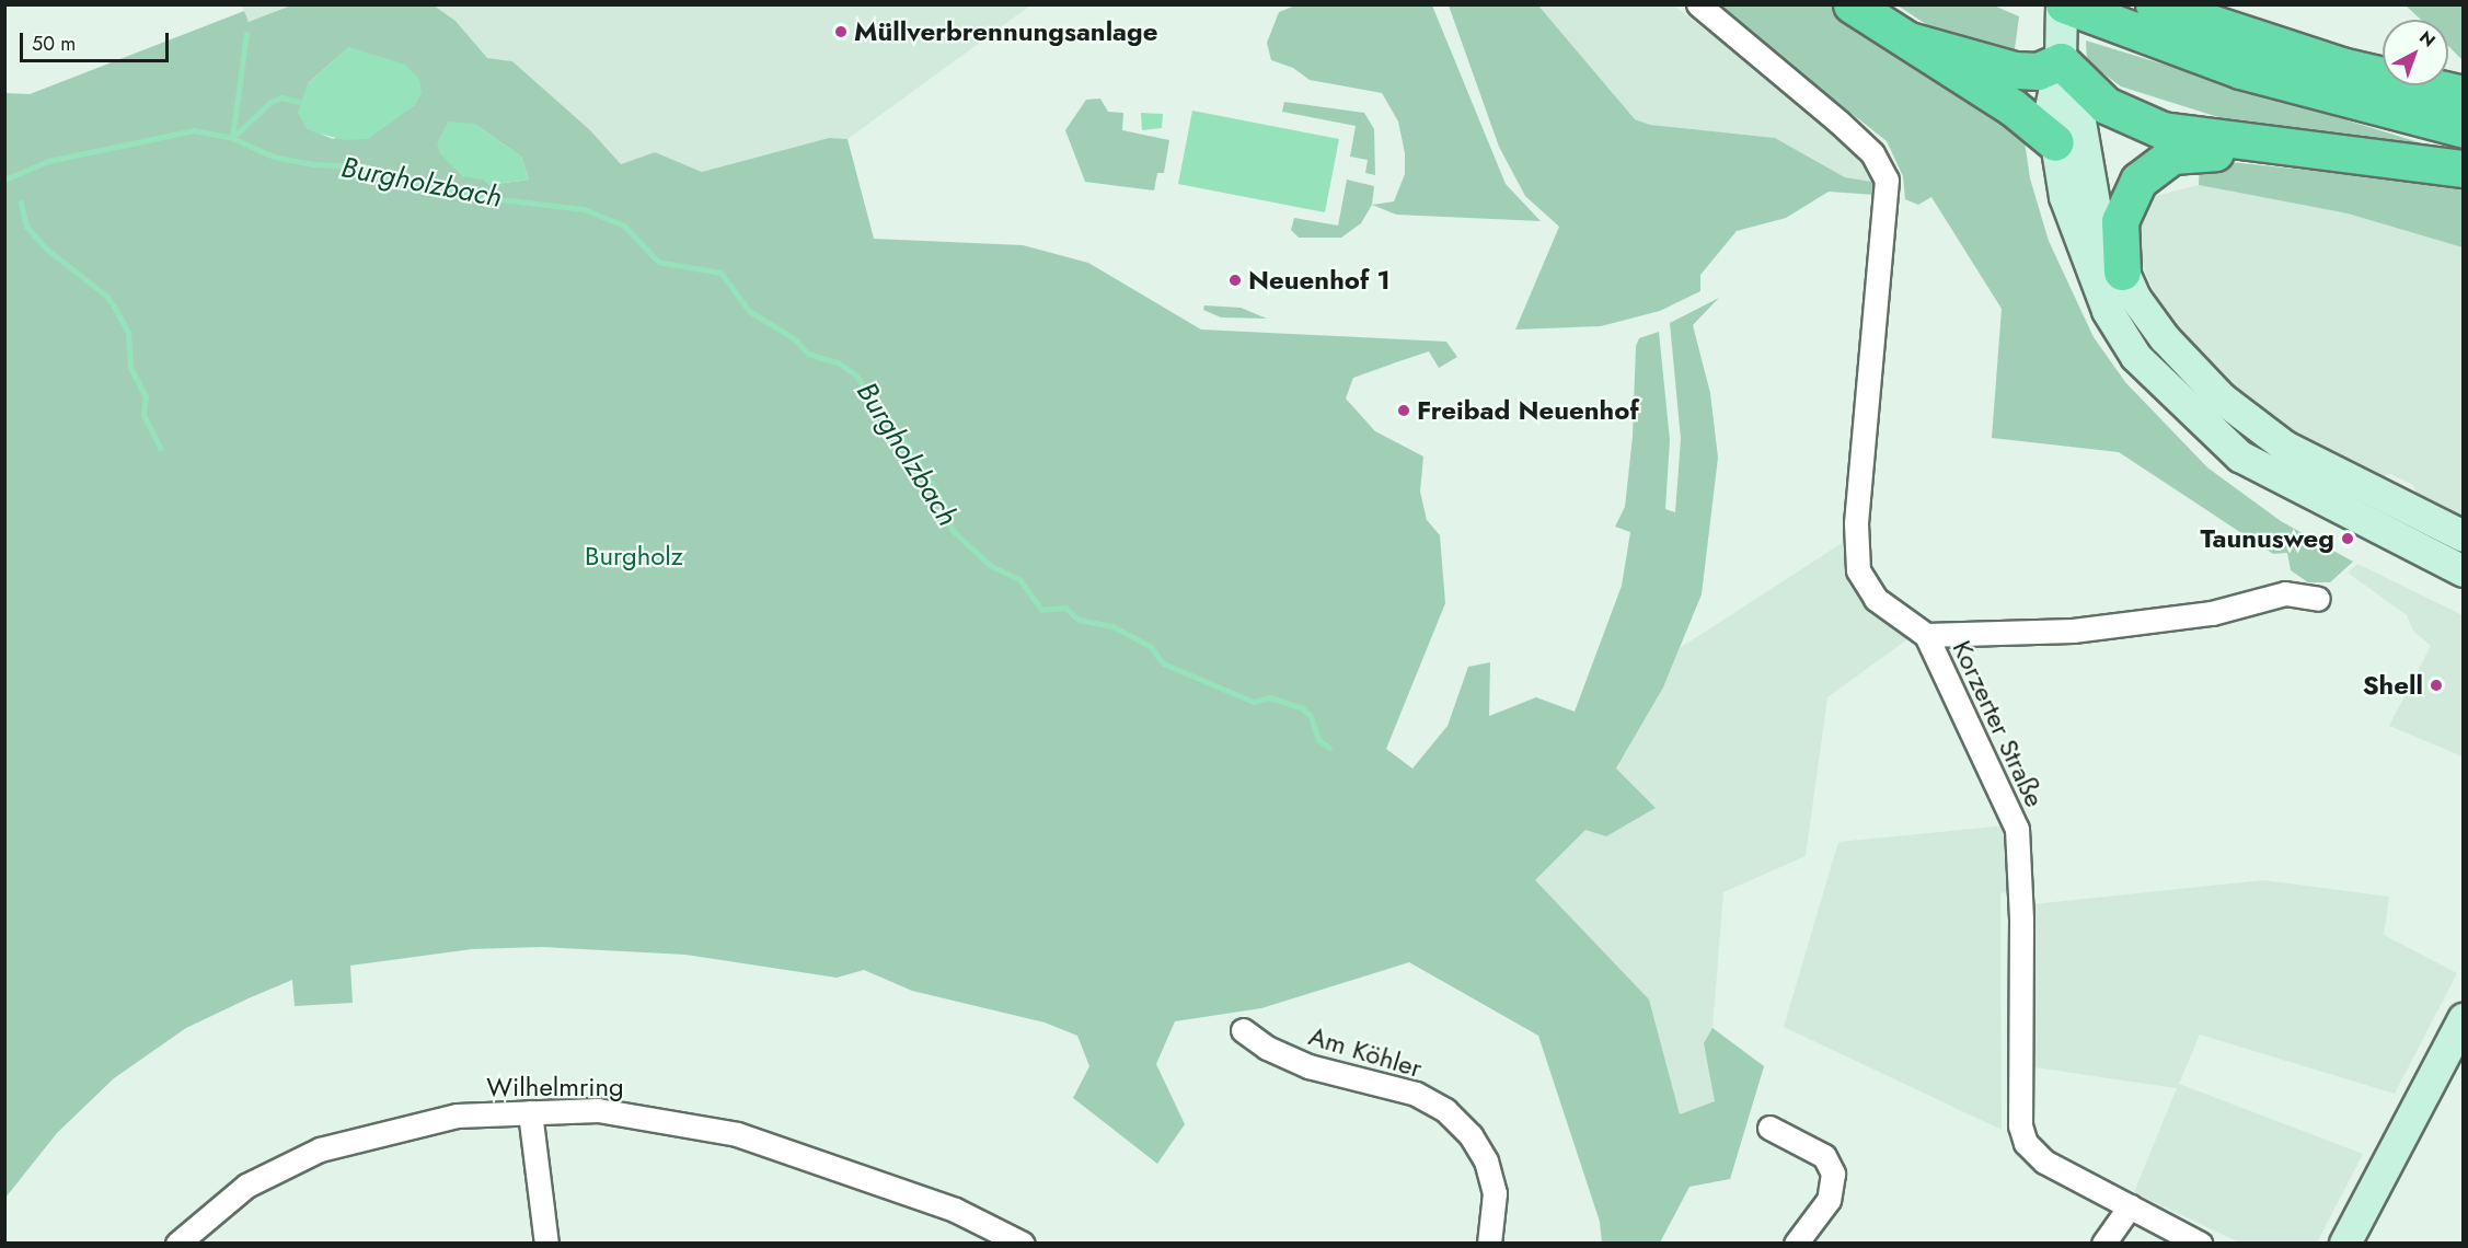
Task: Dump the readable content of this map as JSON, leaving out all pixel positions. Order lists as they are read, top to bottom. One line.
{"streets":{"street":["Korzerter Straße","Am Köhler","Wilhelmring"]},"water":["Burgholzbach"],"parks":["Burgholz"],"places":["Müllverbrennungsanlage","Neuenhof 1","Freibad Neuenhof","Taunusweg","Shell"],"scale_bar":"50 m","north":"top right"}
